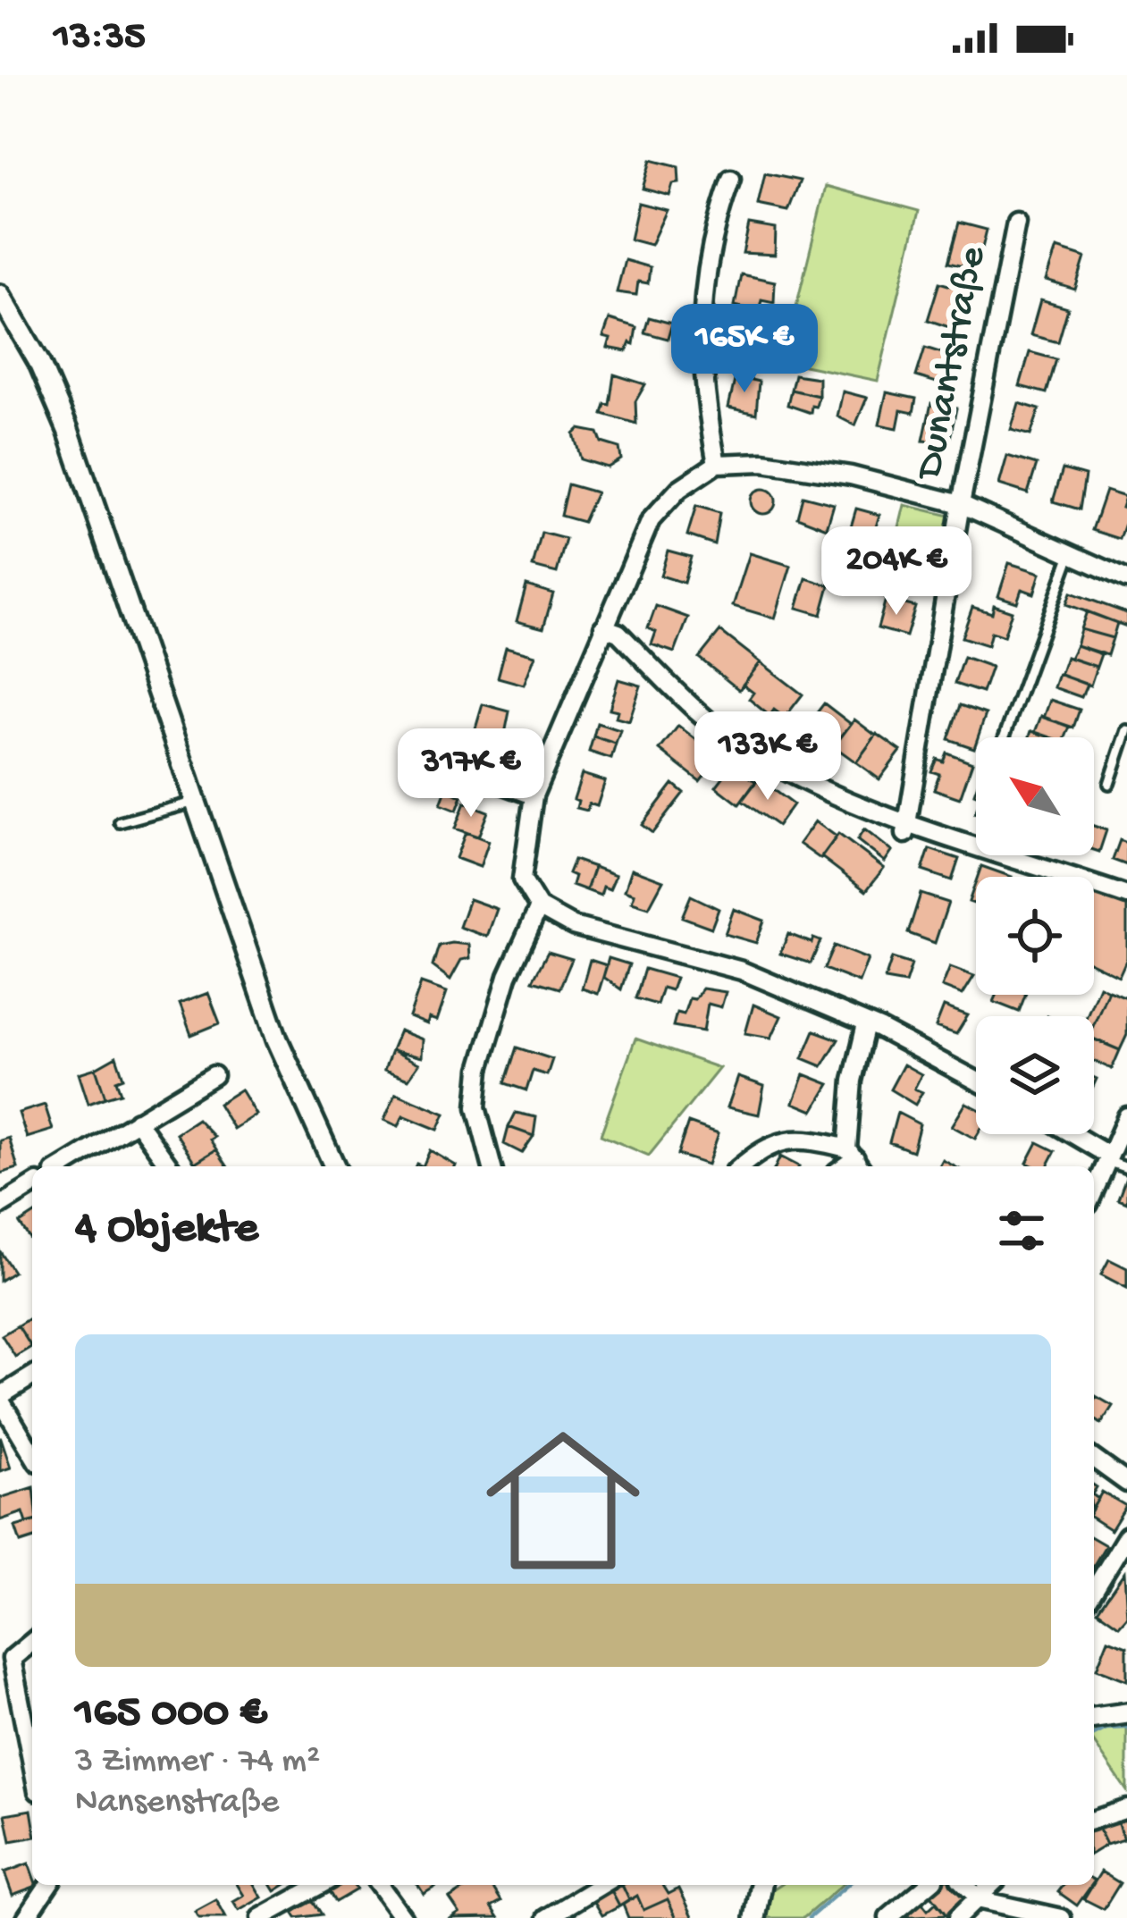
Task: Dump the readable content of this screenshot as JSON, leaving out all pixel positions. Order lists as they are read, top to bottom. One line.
{"streets":{"street":["Dunantstraße"]},"north":"top left","page":{"status":"13:35","price":["165K €","204K €","133K €","317K €"],"heading":"4 Objekte","list":[{"name":"165 000 €","note":"3 Zimmer · 74 m² · Nansenstraße"}]}}
